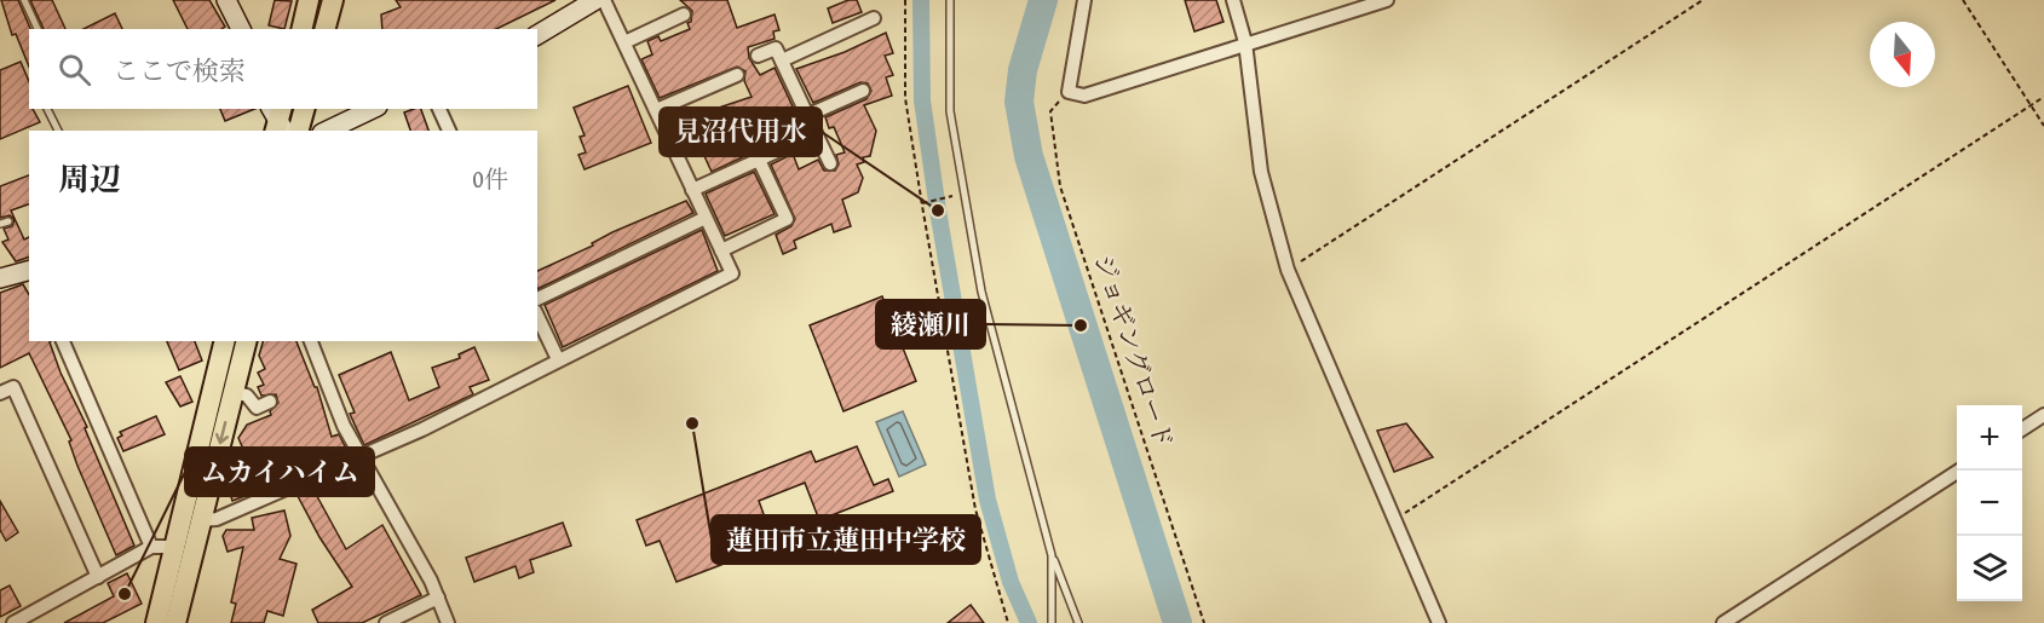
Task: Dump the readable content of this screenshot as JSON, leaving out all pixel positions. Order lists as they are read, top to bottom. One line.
{"streets":{"path":["ジョギングロード"]},"places":["見沼代用水","綾瀬川","蓮田市立蓮田中学校","ムカイハイム"],"north":"bottom","page":{"search":"ここで検索","heading":["周辺","0件"],"map_buttons":["+","−"]}}
